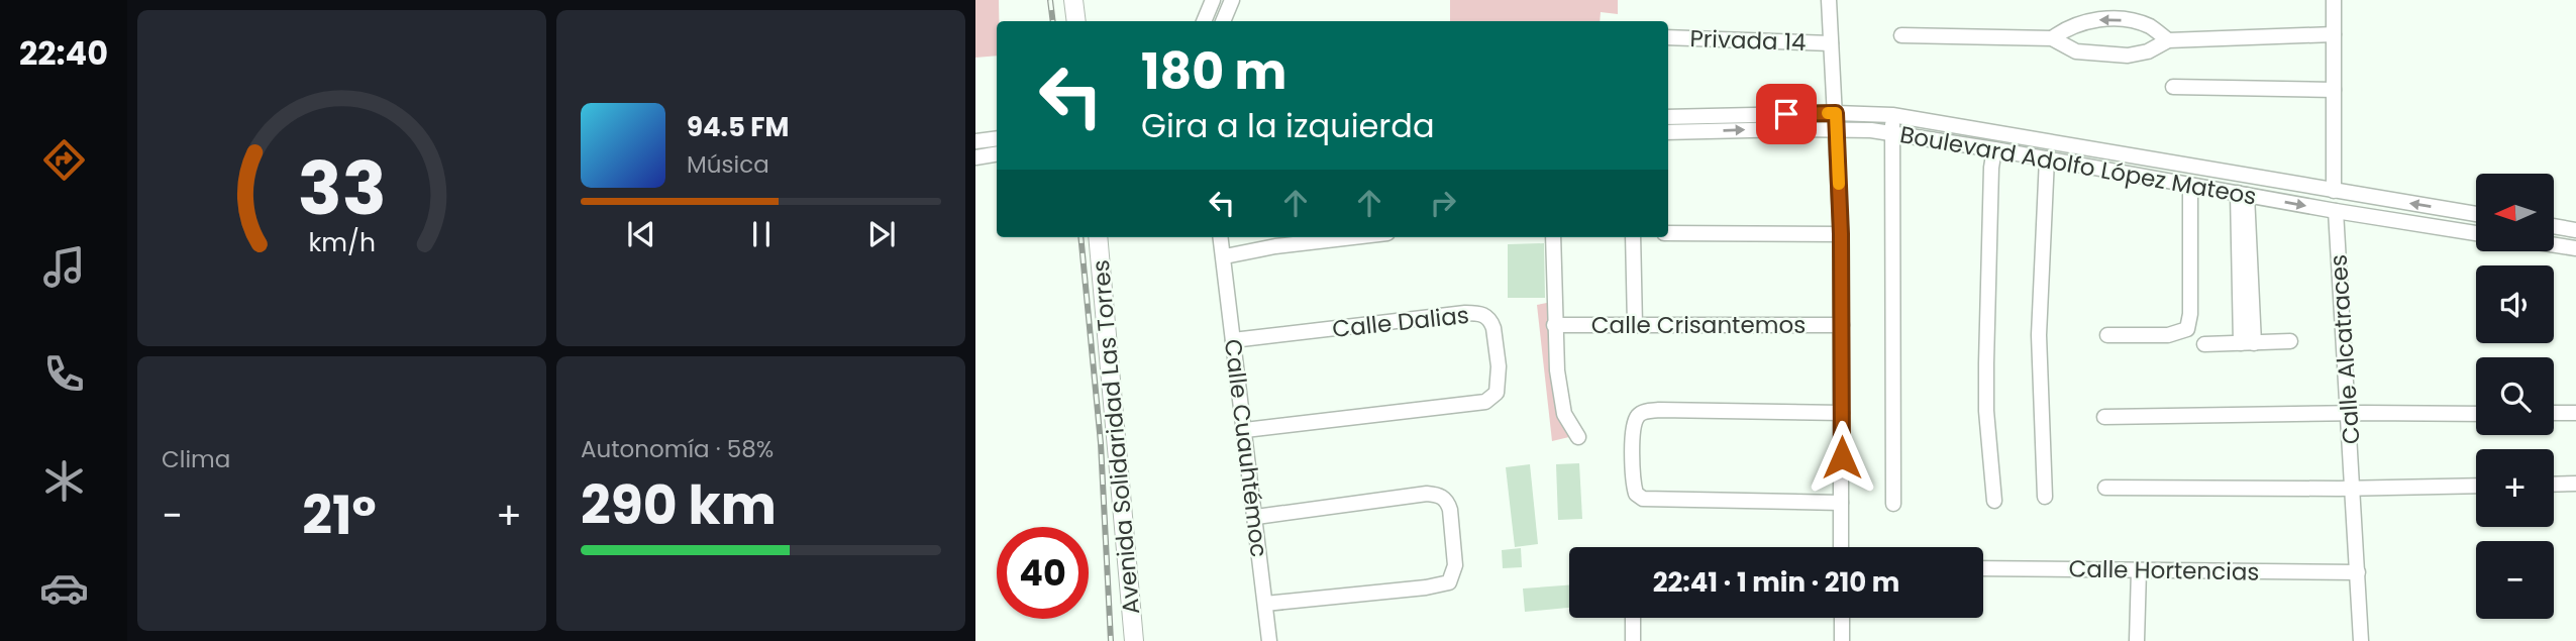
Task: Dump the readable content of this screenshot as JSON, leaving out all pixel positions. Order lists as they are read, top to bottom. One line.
{"streets":{"main road":["Avenida Solidaridad Las Torres"],"street":["Privada 14","Boulevard Adolfo López Mateos","Calle Dalias","Calle Crisantemos","Calle Alcatraces","Calle Cuauhtémoc","Calle Hortencias"]},"crossings":[["Boulevard Adolfo López Mateos","Calle Alcatraces"],["Calle Dalias","Calle Cuauhtémoc"],["Calle Alcatraces","Calle Hortencias"]],"north":"left","page":{"tabs":"22:40","turn":["180 m","Gira a la izquierda"],"song":["94.5 FM","Música"],"map_buttons":["+","−"],"tile":["Clima",["Autonomía · 58%","290 km"]],"heat":["−","21°","+"],"limit":"40","trip":"22:41 · 1 min · 210 m","gauge":["33","km/h"]}}
